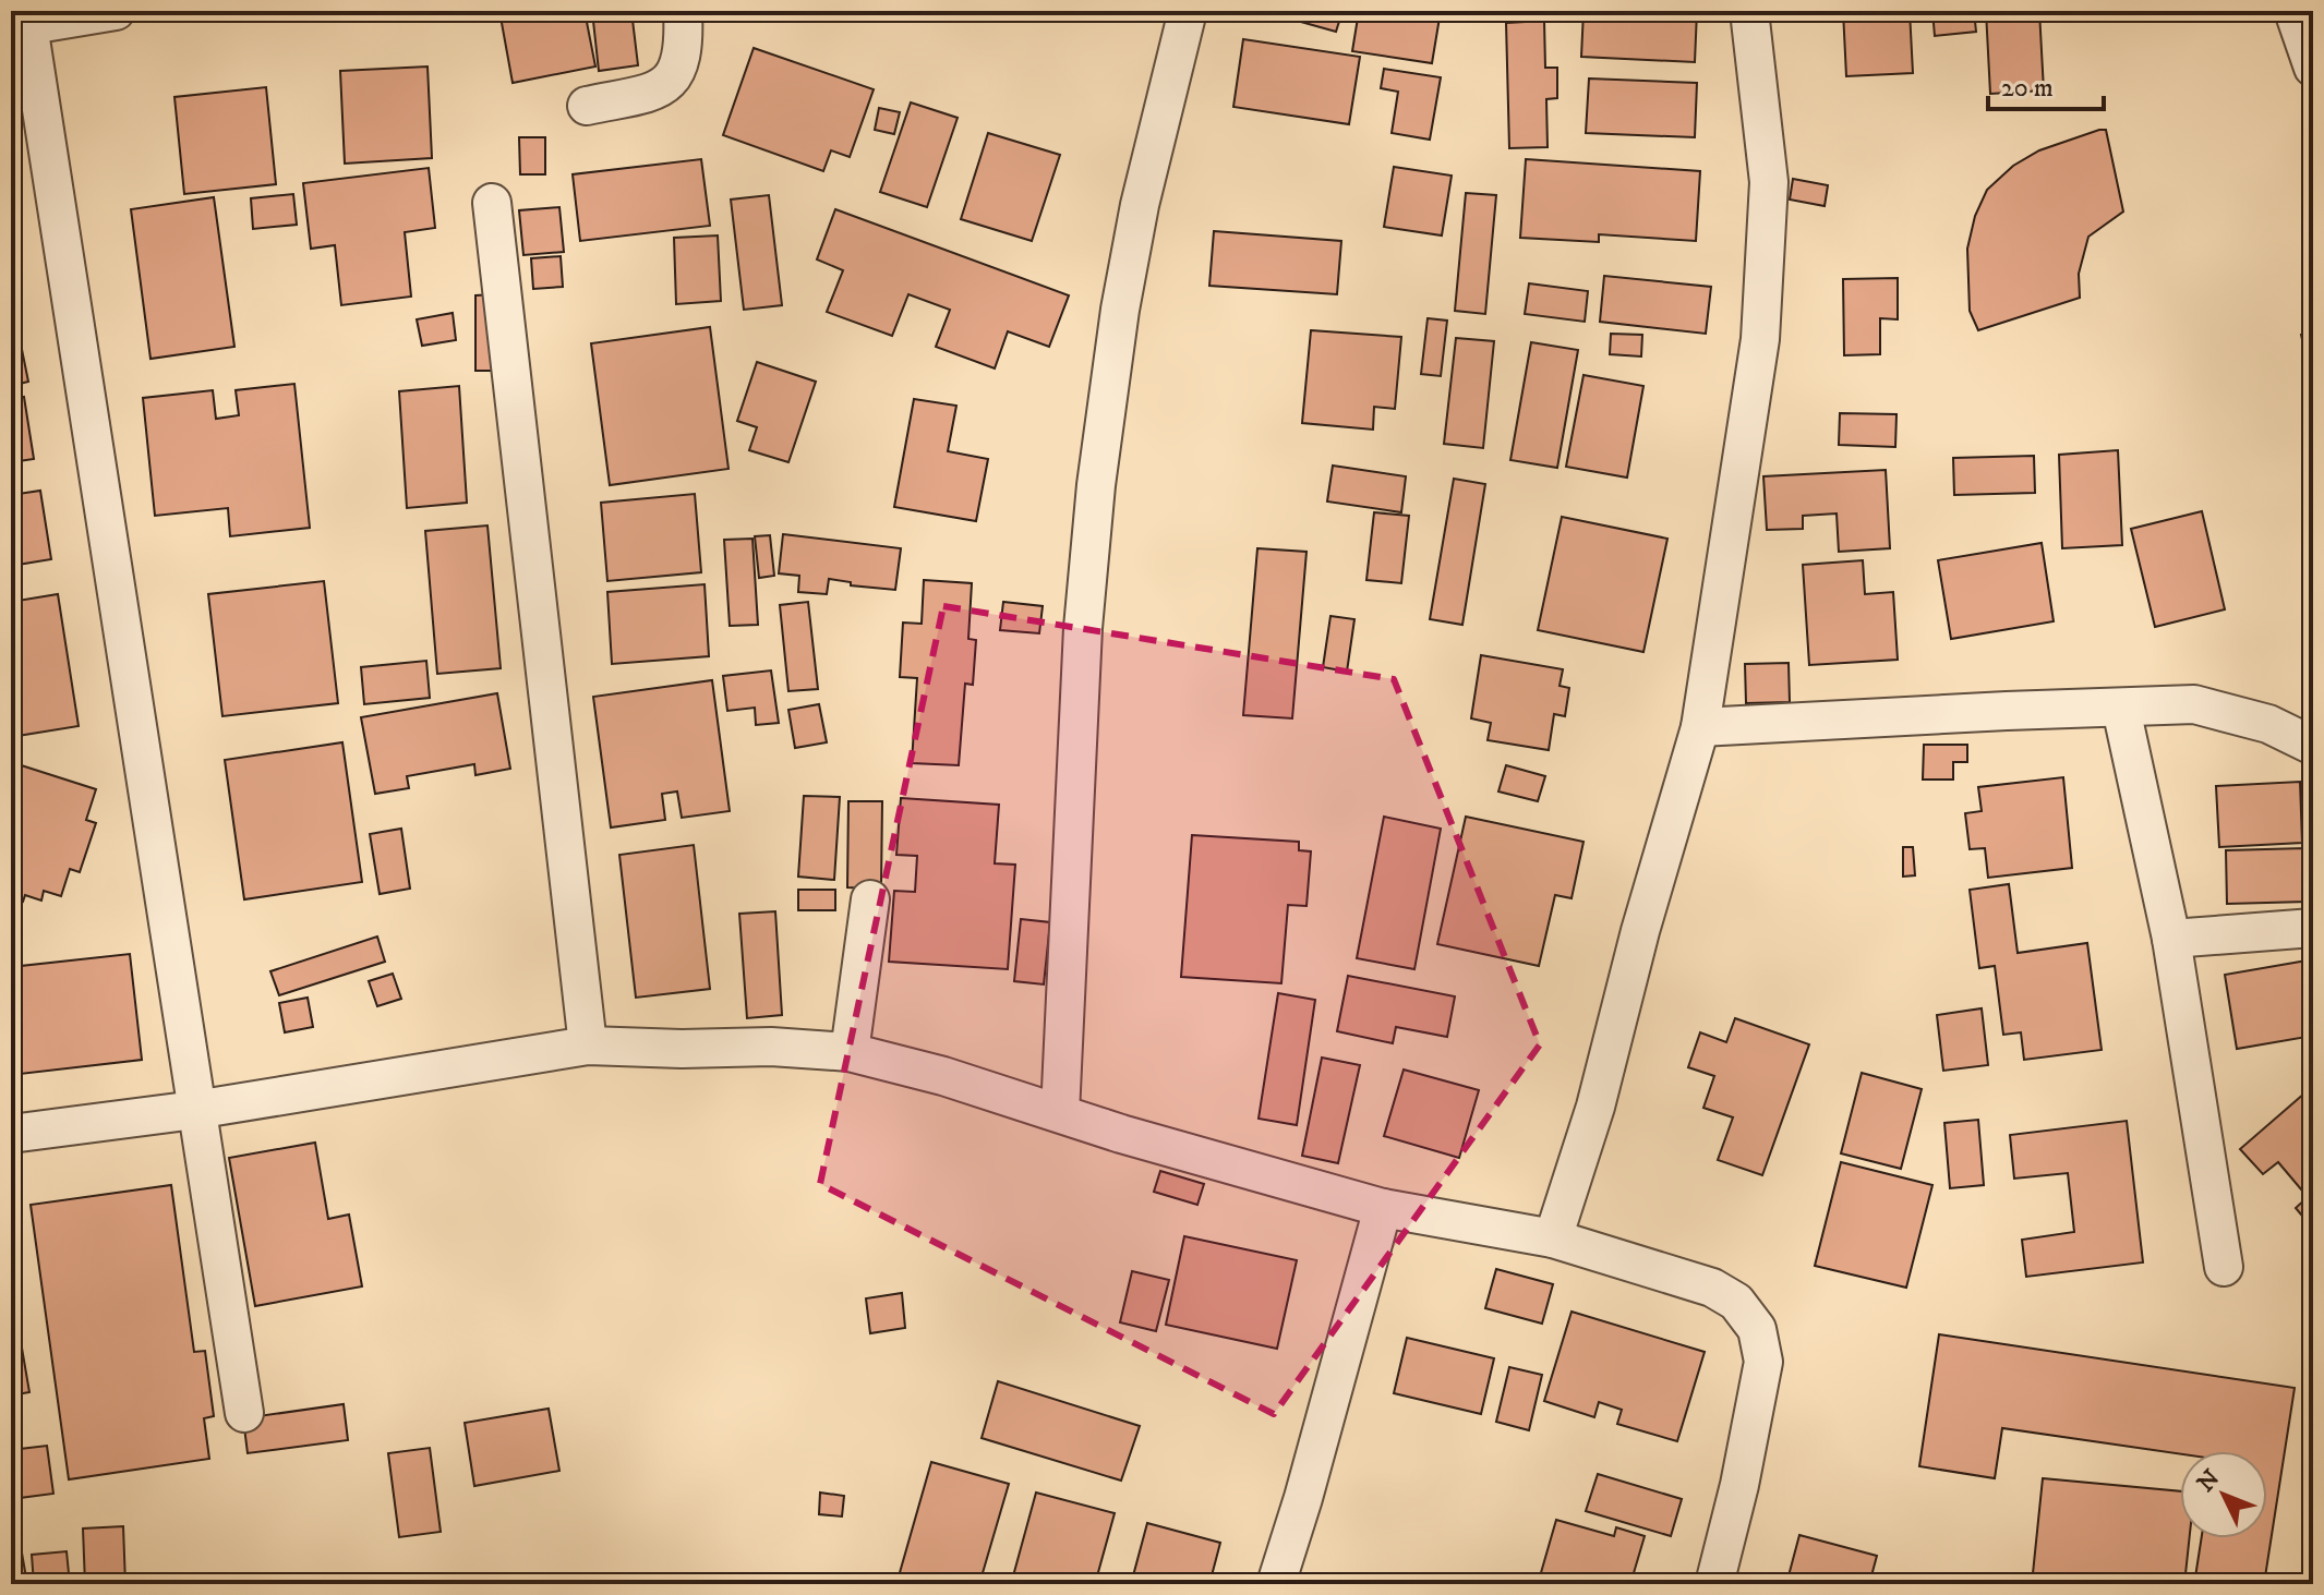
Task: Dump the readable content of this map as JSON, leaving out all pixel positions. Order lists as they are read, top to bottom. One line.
{"scale_bar":"20 m","north":"top left"}
